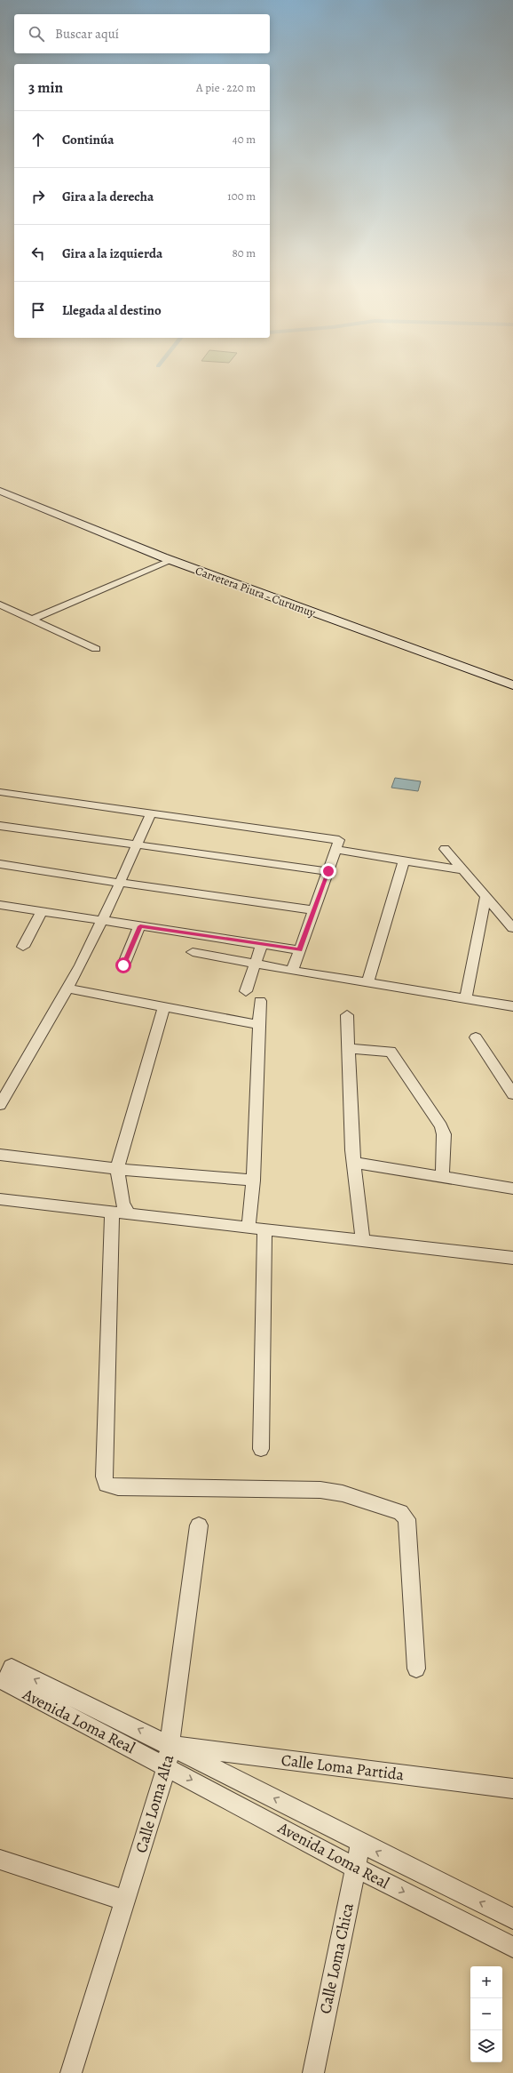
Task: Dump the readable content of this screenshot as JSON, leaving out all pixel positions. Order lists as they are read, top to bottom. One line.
{"streets":{"main road":["Carretera Piura - Curumuy"],"street":["Avenida Loma Real","Calle Loma Partida","Calle Loma Alta","Calle Loma Chica"]},"crossings":[["Avenida Loma Real","Calle Loma Partida"],["Avenida Loma Real","Calle Loma Alta"],["Avenida Loma Real","Calle Loma Chica"],["Calle Loma Partida","Calle Loma Alta"]],"page":{"search":"Buscar aquí","heading":["3 min","A pie · 220 m"],"list":[["Continúa","40 m"],["Gira a la derecha","100 m"],["Gira a la izquierda","80 m"],"Llegada al destino"],"map_buttons":["+","−"]}}
